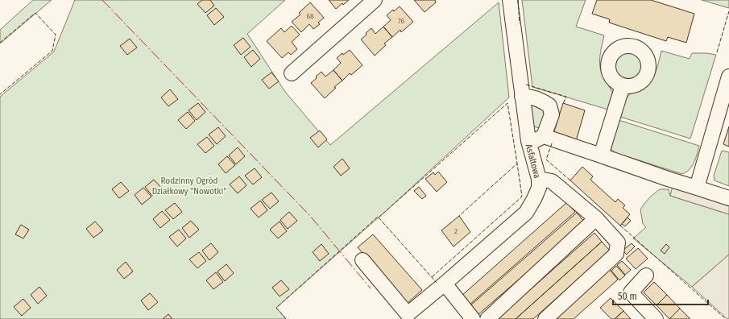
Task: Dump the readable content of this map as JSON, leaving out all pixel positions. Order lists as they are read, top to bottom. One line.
{"streets":{"street":["Asfaltowa"]},"parks":["Rodzinny Ogród Działkowy \"Nowotki\""],"house_numbers":["68","76","2"],"scale_bar":"50 m"}
